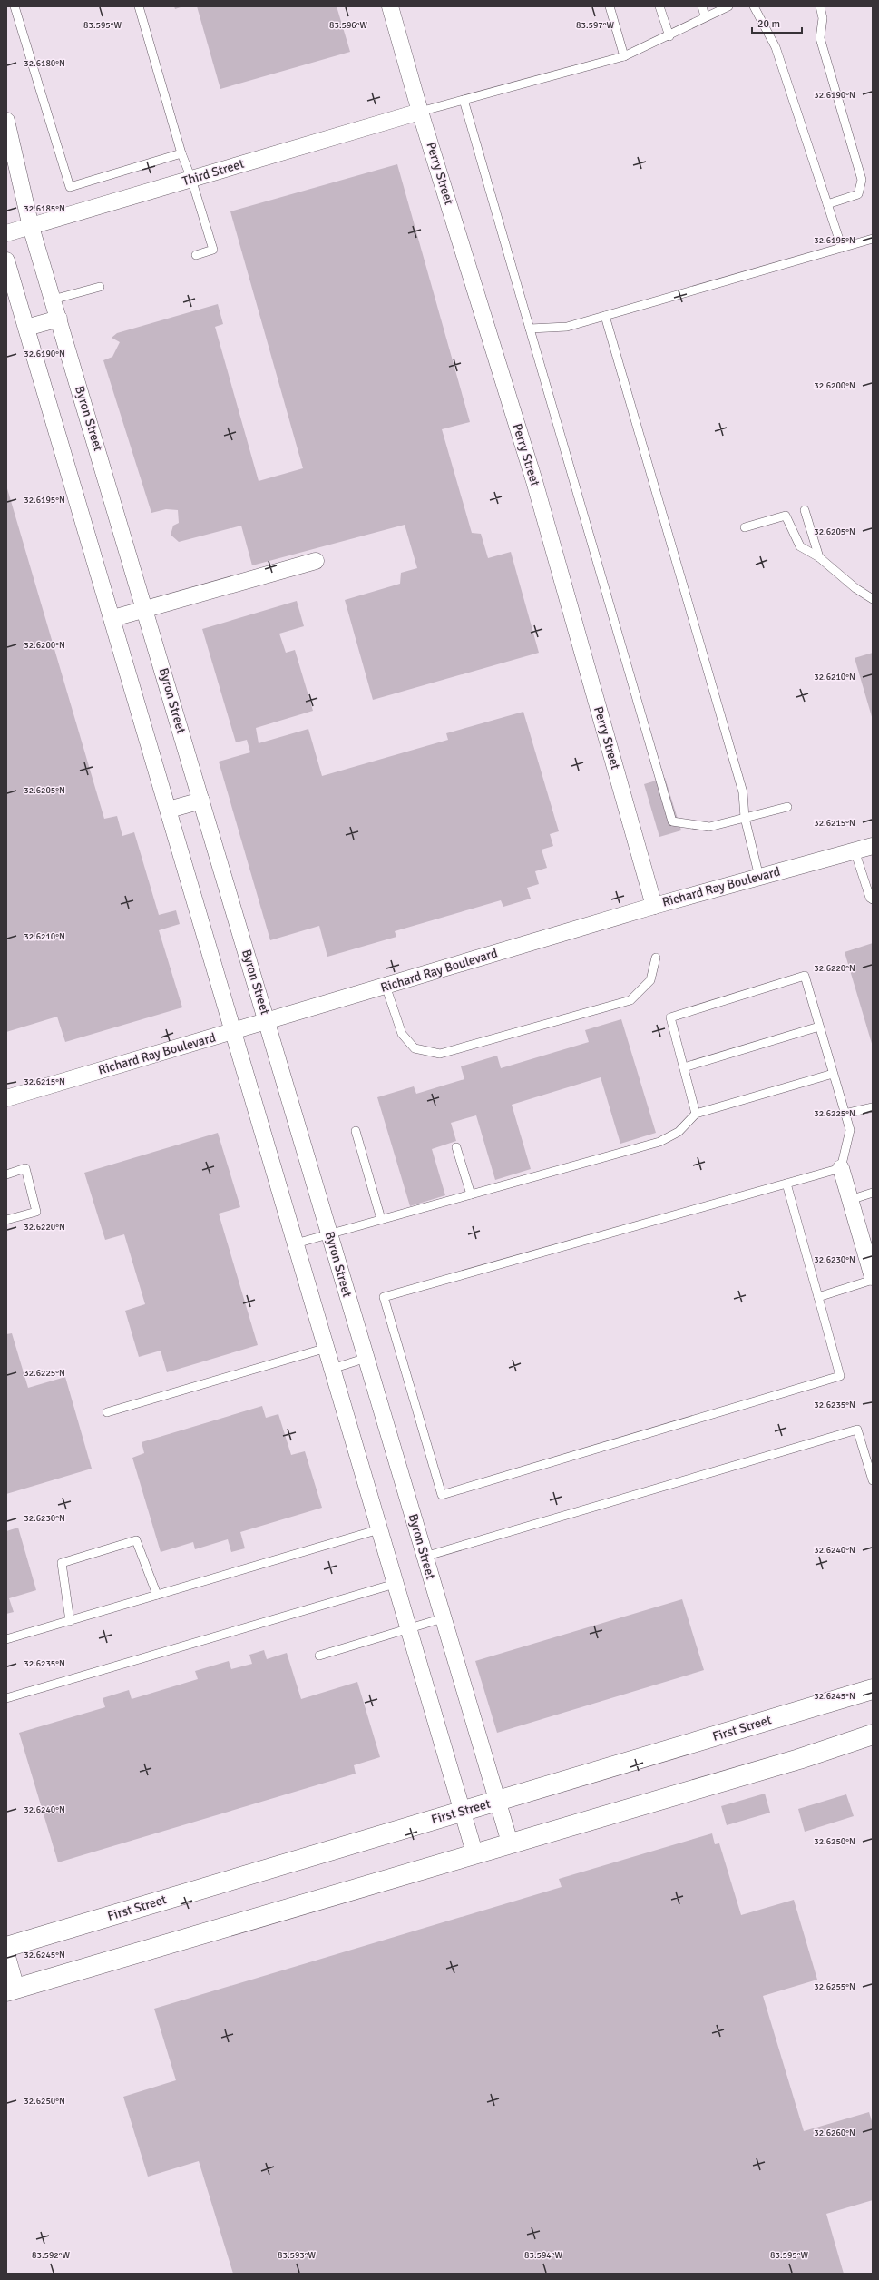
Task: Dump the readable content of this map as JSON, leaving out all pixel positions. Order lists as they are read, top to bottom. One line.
{"streets":{"street":["Third Street","Perry Street","Byron Street","Richard Ray Boulevard","First Street"]},"crossings":[["Third Street","Perry Street"],["Third Street","Byron Street"],["Perry Street","Richard Ray Boulevard"],["Byron Street","Richard Ray Boulevard"],["Byron Street","First Street"]],"scale_bar":"20 m","coordinates":["83.595°W","83.596°W","83.597°W","32.6180°N","32.6190°N","32.6185°N","32.6195°N","32.6200°N","32.6205°N","32.6210°N","32.6215°N","32.6220°N","32.6225°N","32.6230°N","32.6235°N","32.6240°N","32.6245°N","32.6250°N","32.6255°N","32.6260°N","83.592°W","83.593°W","83.594°W"]}
